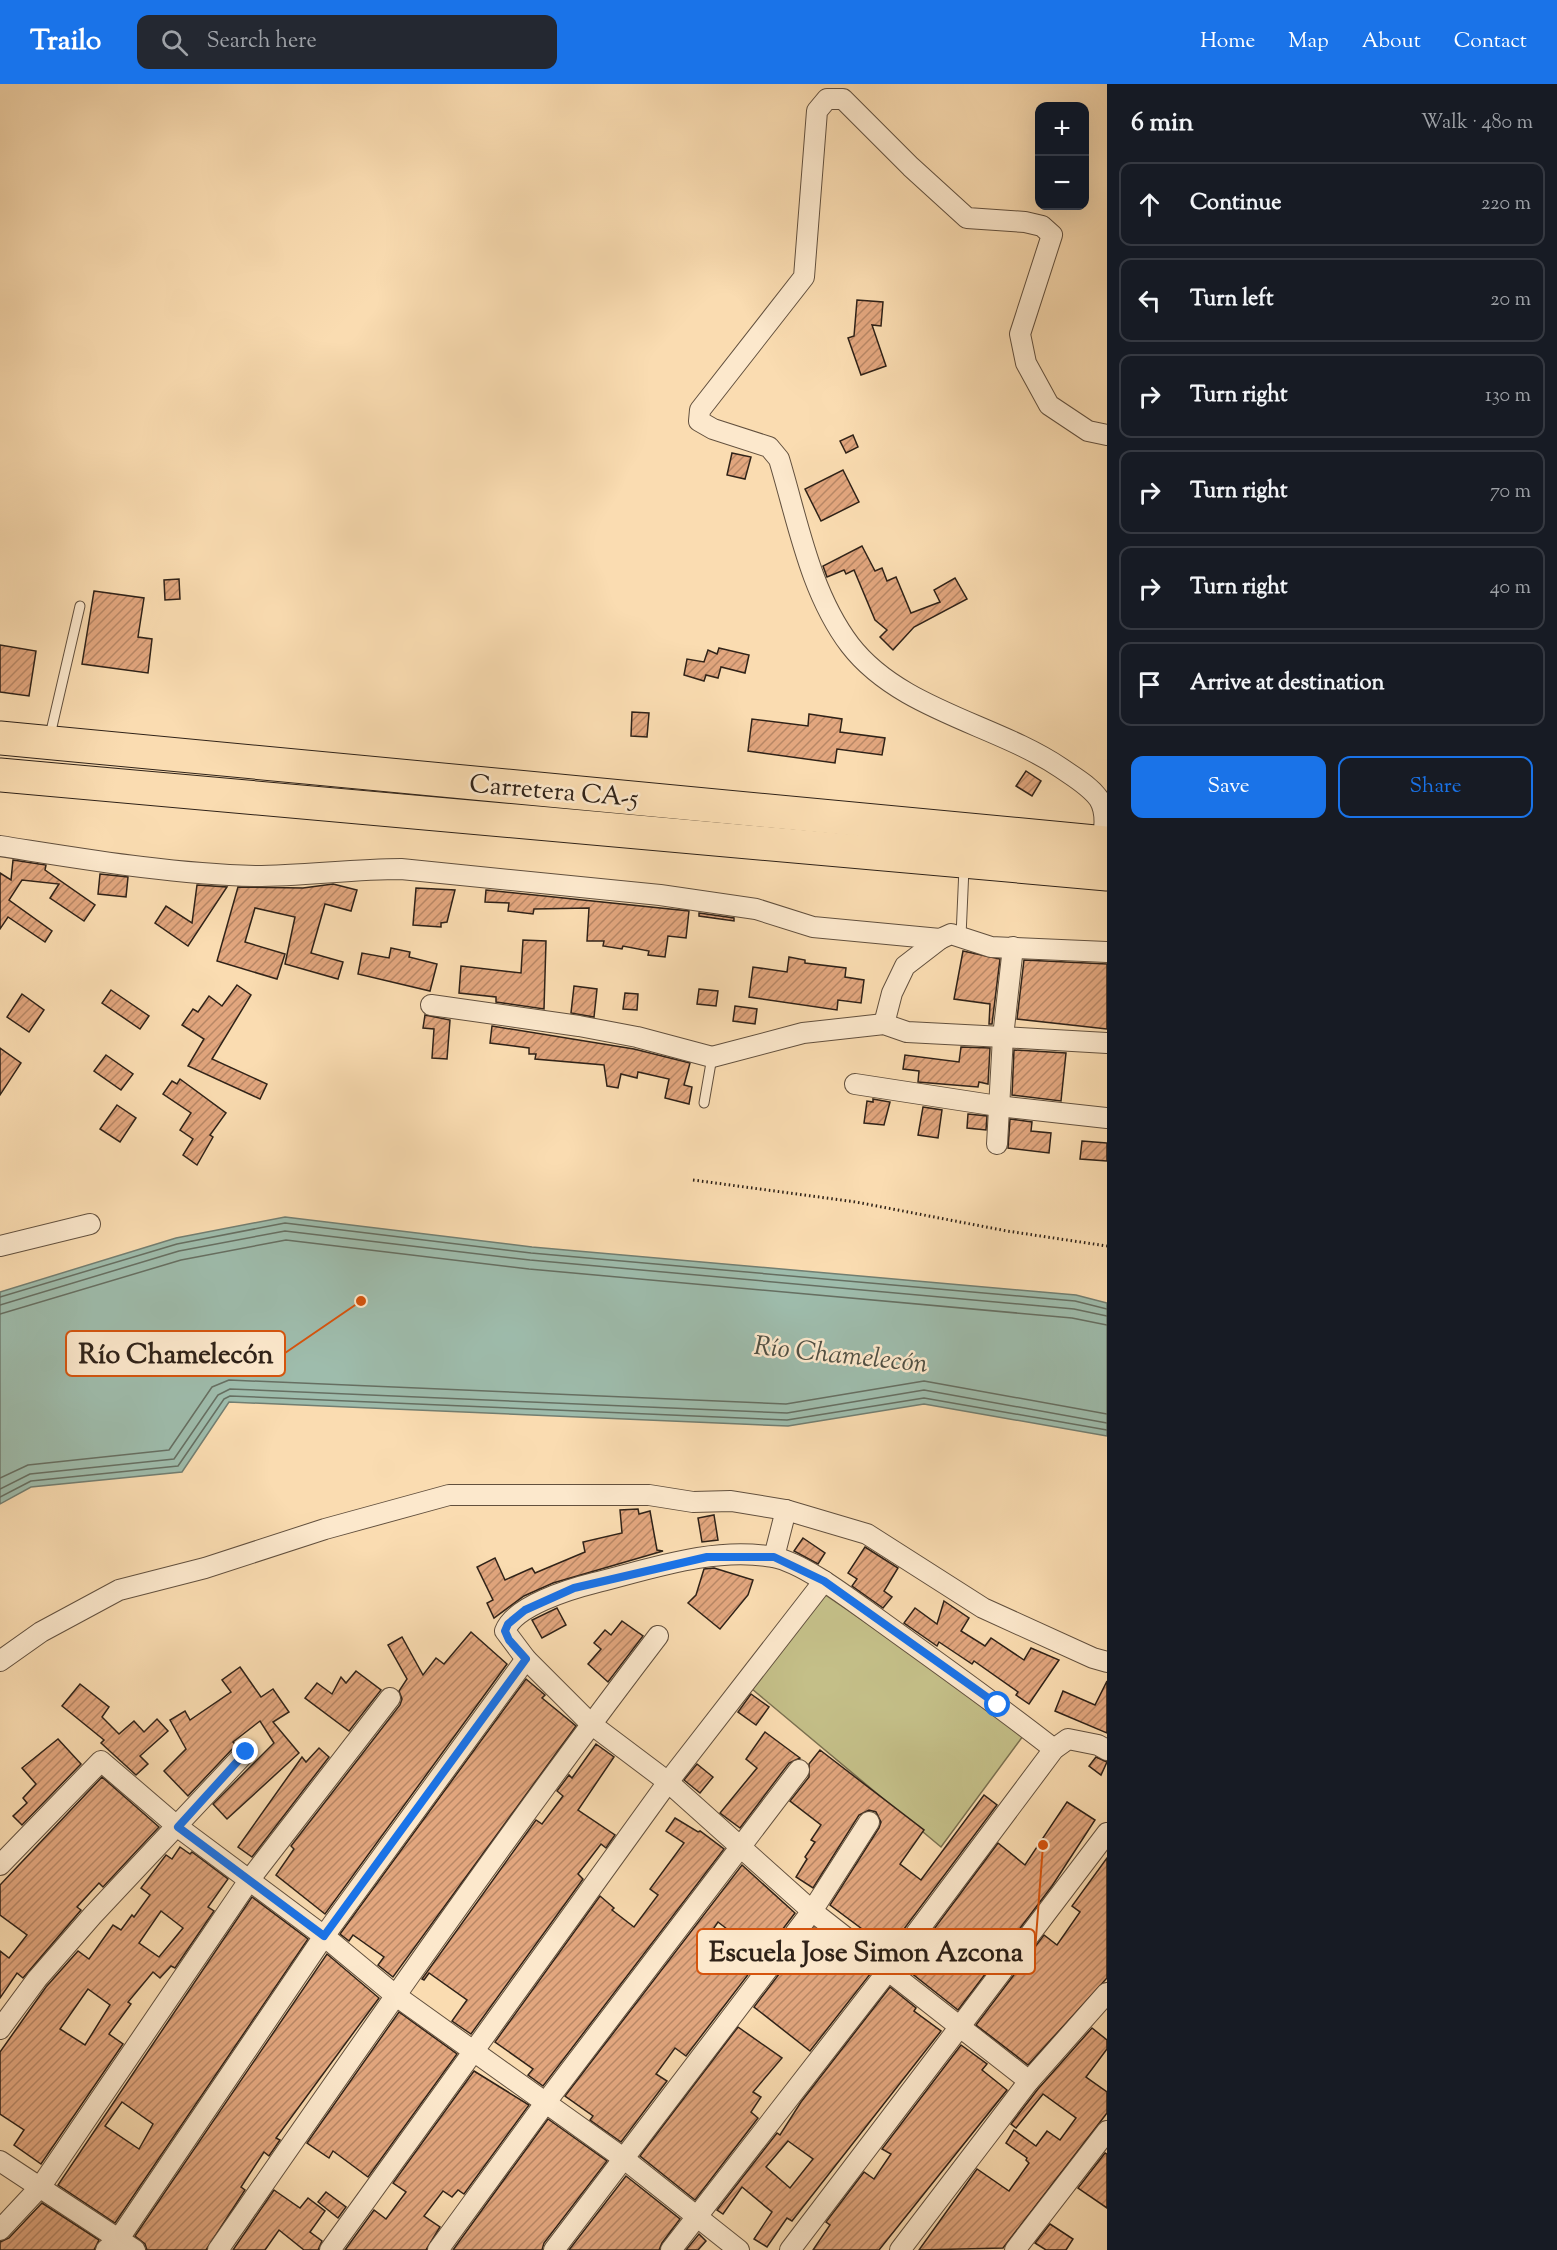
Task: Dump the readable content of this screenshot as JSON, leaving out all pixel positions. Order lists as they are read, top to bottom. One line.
{"streets":{"highway":["Carretera CA-5"]},"water":["Río Chamelecón"],"places":["Río Chamelecón","Escuela Jose Simon Azcona"],"page":{"header":"Trailo","search":"Search here","nav":["Home","Map","About","Contact"],"heading":["6 min","Walk · 480 m"],"map_buttons":["+","−"],"list":[["Continue","220 m"],["Turn left","20 m"],["Turn right","130 m"],["Turn right","70 m"],["Turn right","40 m"],"Arrive at destination"],"buttons":["Save","Share"]}}
